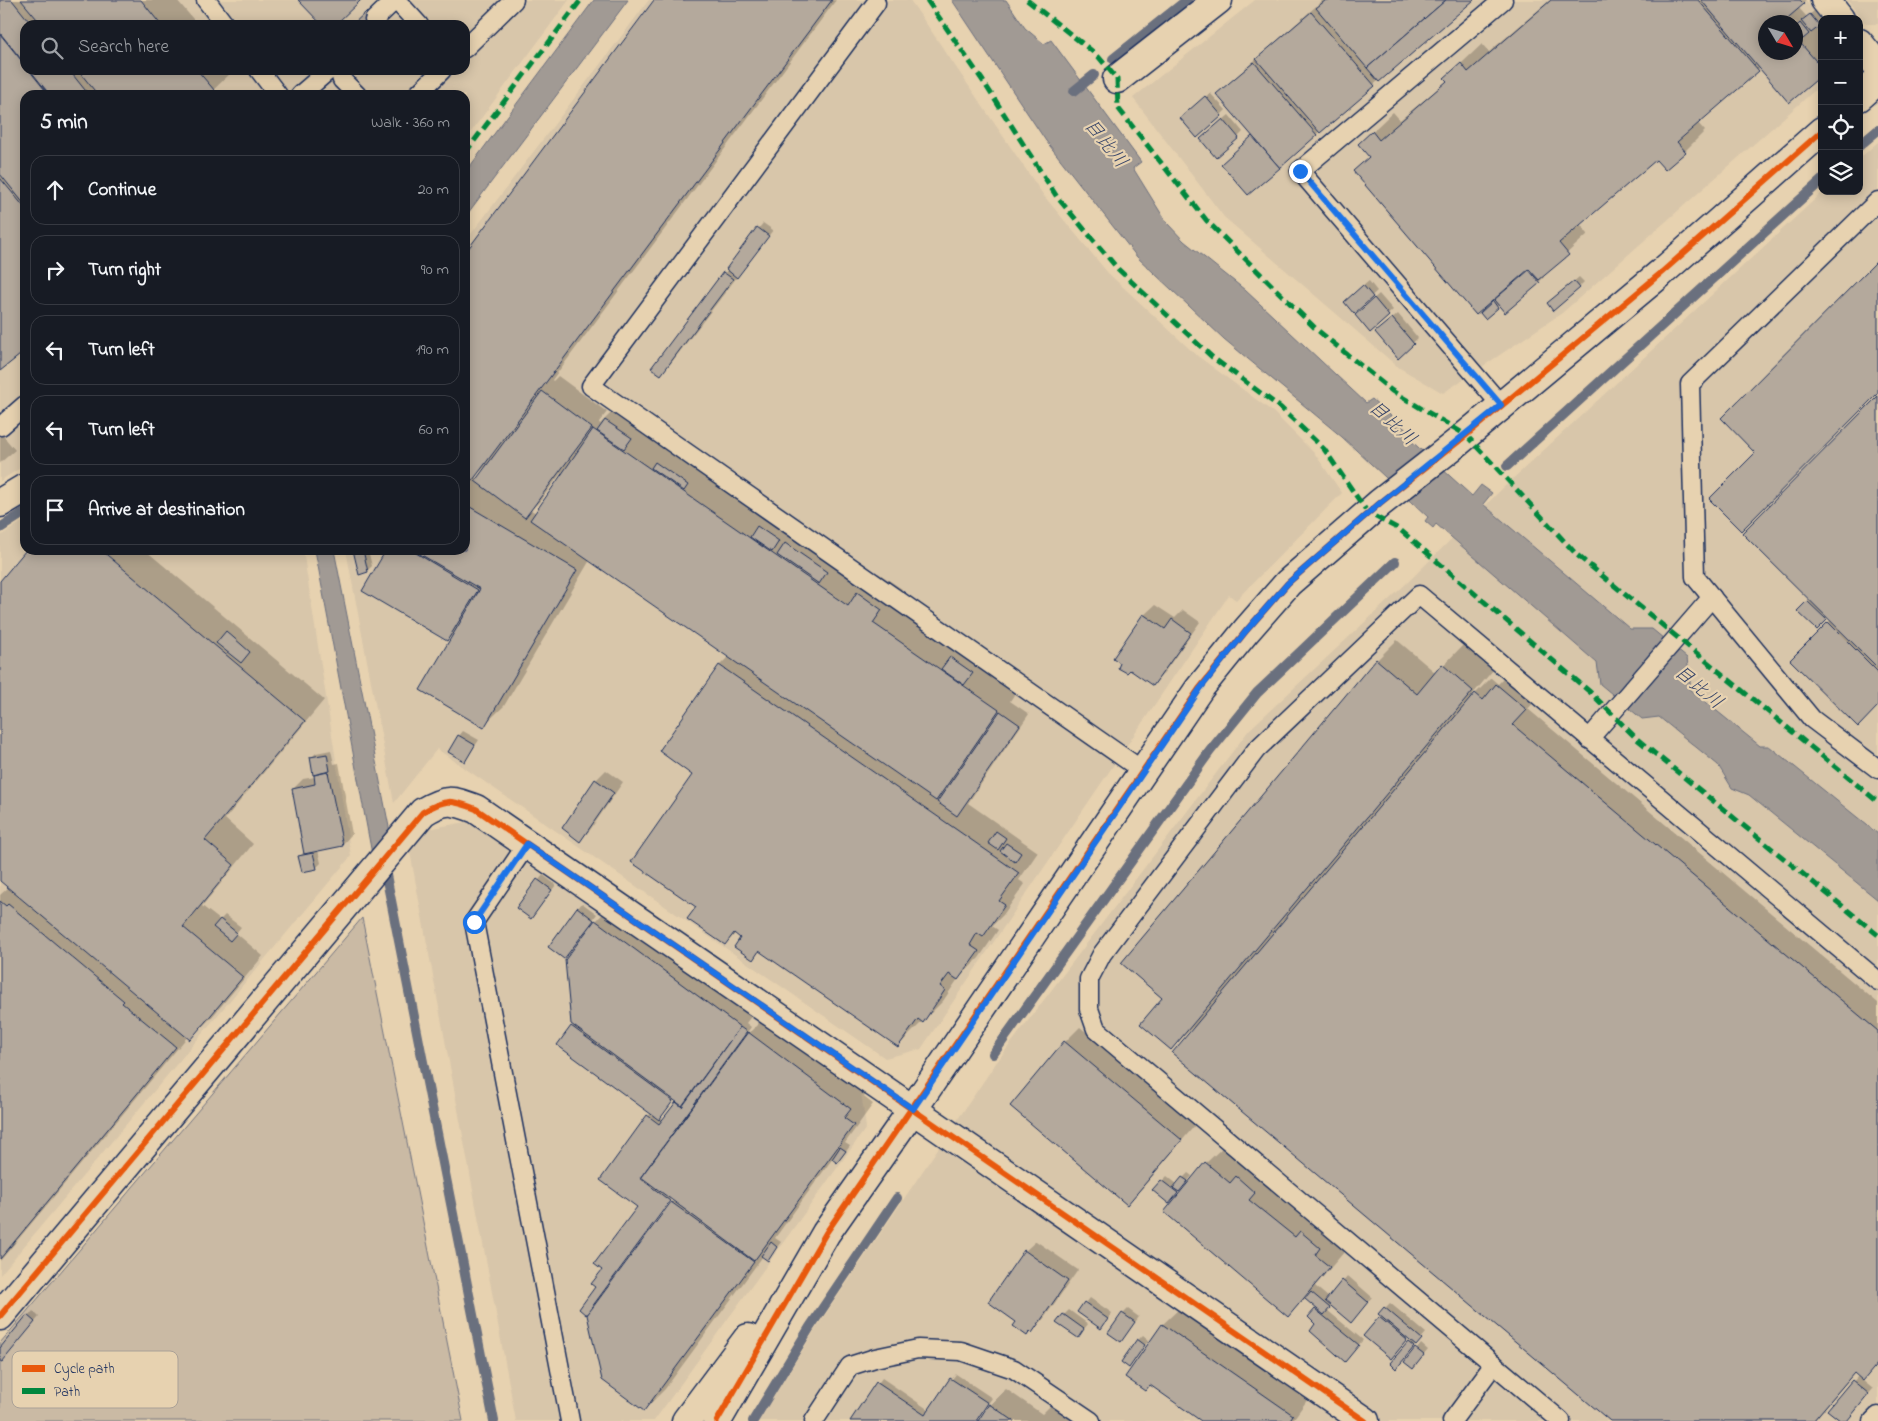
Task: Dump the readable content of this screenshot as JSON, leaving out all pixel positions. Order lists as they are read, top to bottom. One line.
{"water":["目比川"],"legend":["Cycle path","Path"],"north":"bottom right","page":{"map_buttons":["+","−"],"search":"Search here","heading":["5 min","Walk · 360 m"],"list":[["Continue","20 m"],["Turn right","90 m"],["Turn left","190 m"],["Turn left","60 m"],"Arrive at destination"]}}
